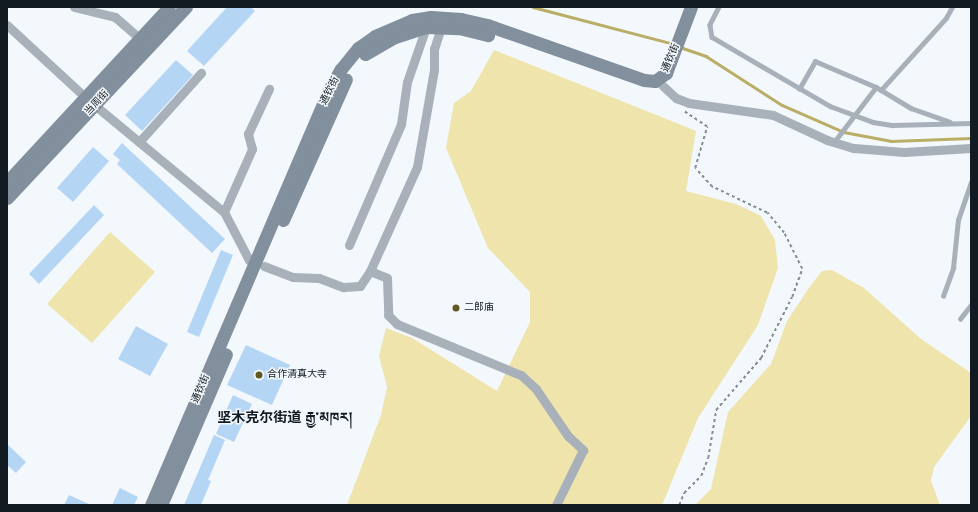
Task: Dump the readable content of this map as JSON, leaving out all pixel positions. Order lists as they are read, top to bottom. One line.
{"streets":{"main road":["通钦街","当周街"]},"districts":["坚木克尔街道 རྒྱ་མཁར།"],"places":["二郎庙","合作清真大寺"]}
